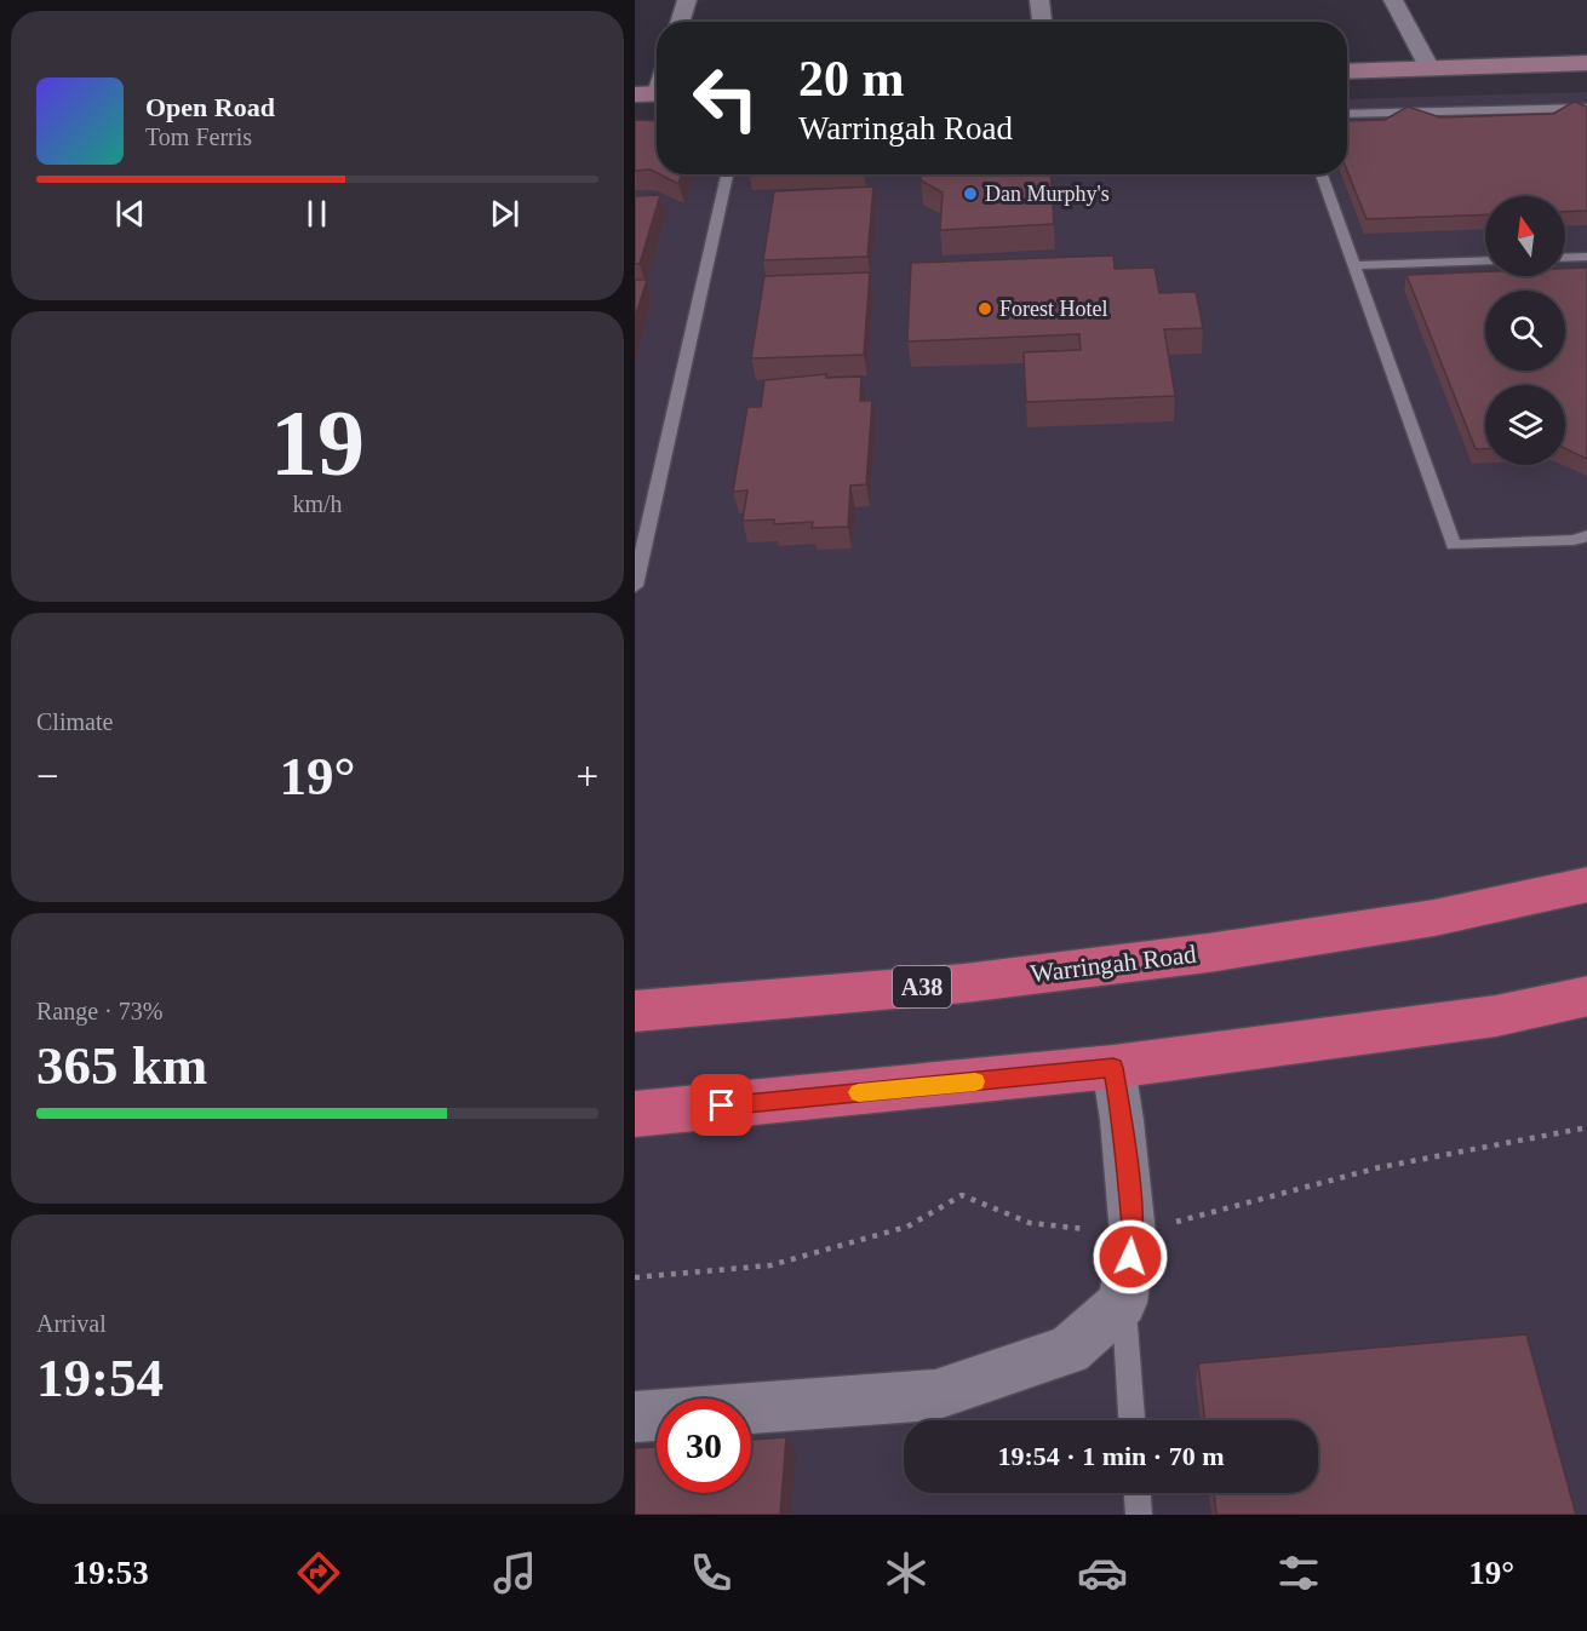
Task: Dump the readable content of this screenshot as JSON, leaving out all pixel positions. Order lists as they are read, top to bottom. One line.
{"streets":{"highway":["Warringah Road","A38"]},"places":["Dan Murphy's","Forest Hotel"],"north":"top","page":{"turn":["20 m","Warringah Road"],"song":["Open Road","Tom Ferris"],"tile":[["19","km/h"],"Climate",["Range · 73%","365 km"],["Arrival","19:54"]],"heat":["−","19°","+"],"limit":"30","trip":"19:54 · 1 min · 70 m","tabs":["19:53","19°"]}}
